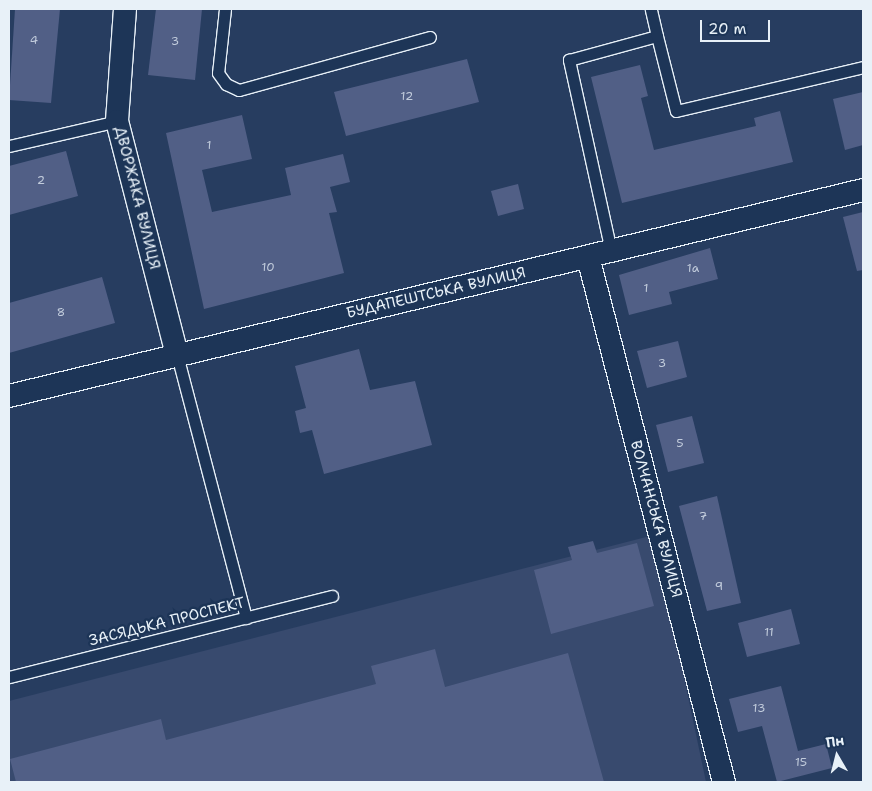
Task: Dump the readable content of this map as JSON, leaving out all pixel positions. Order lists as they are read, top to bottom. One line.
{"streets":{"street":["ДВОРЖАКА ВУЛИЦЯ","БУДАПЕШТСЬКА ВУЛИЦЯ","ВОЛЧАНСЬКА ВУЛИЦЯ"],"lane":["ЗАСЯДЬКА ПРОСПЕКТ"]},"crossings":[["ДВОРЖАКА ВУЛИЦЯ","БУДАПЕШТСЬКА ВУЛИЦЯ"],["БУДАПЕШТСЬКА ВУЛИЦЯ","ВОЛЧАНСЬКА ВУЛИЦЯ"]],"house_numbers":["4","3","12","1","2","10","1а","1","8","3","5","7","9","11","13","15"],"scale_bar":"20 m","north":"top"}
